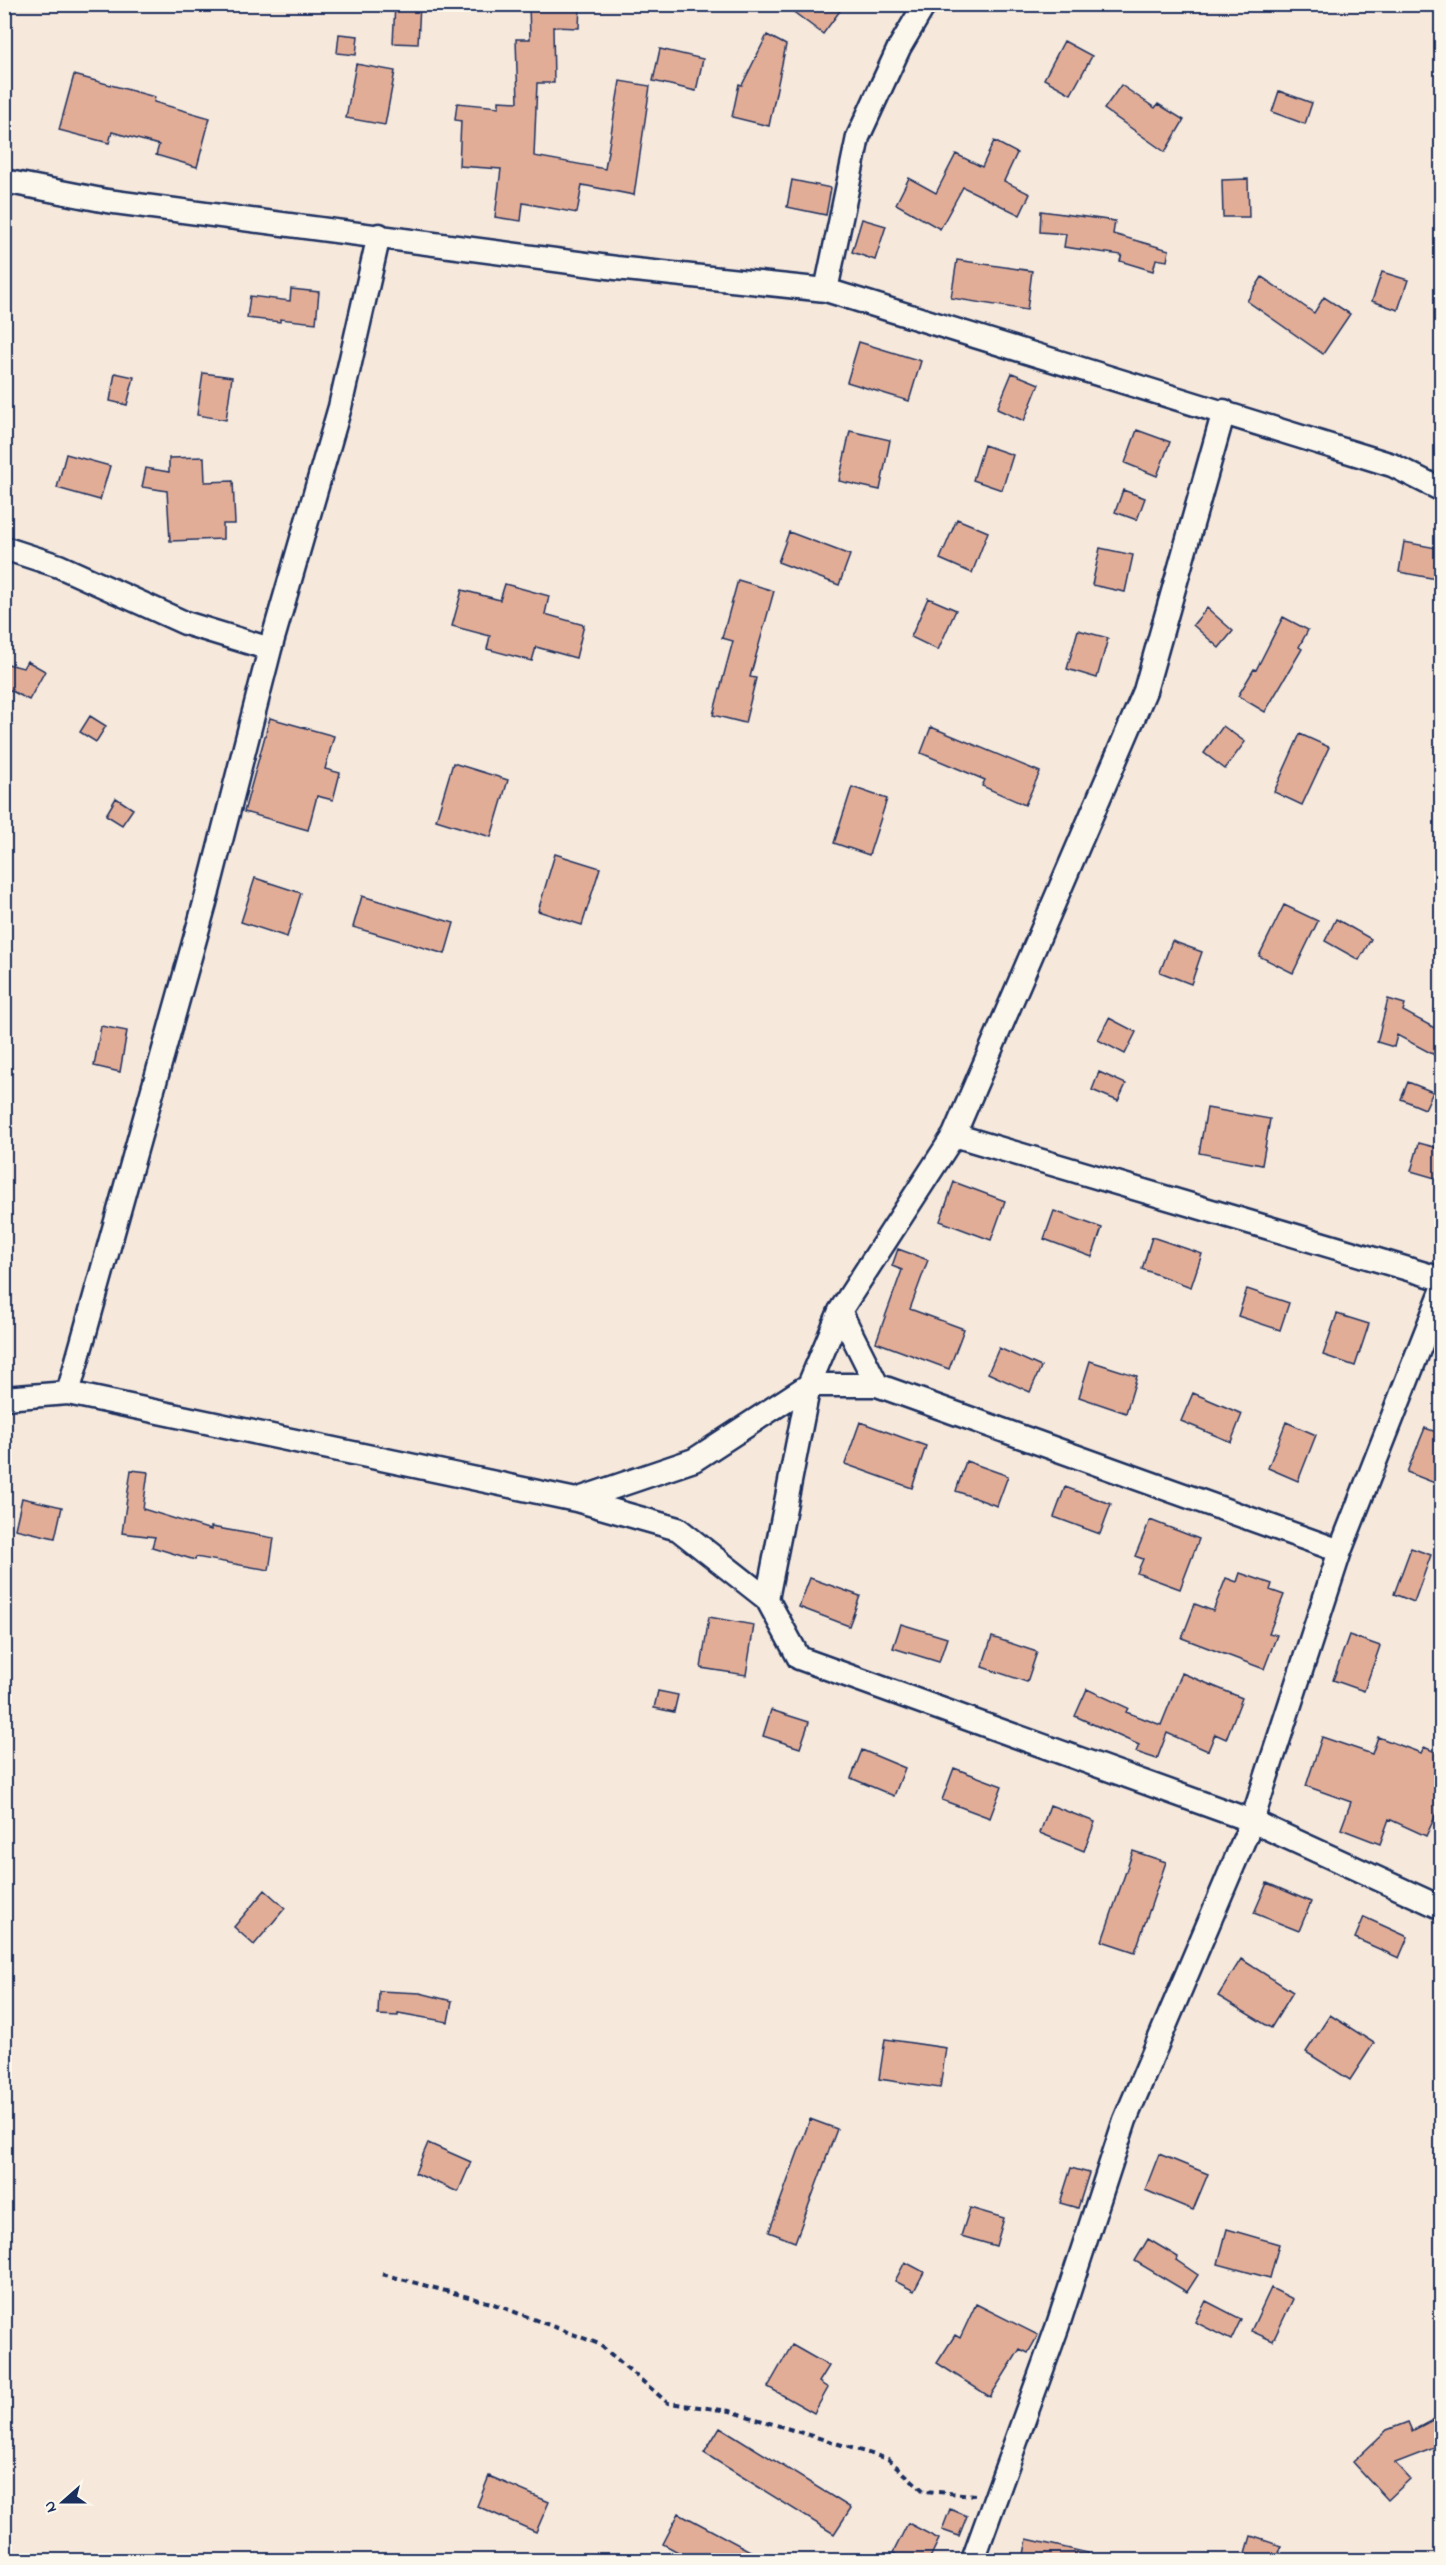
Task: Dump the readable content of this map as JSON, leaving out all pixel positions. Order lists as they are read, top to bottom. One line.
{"north":"left"}
